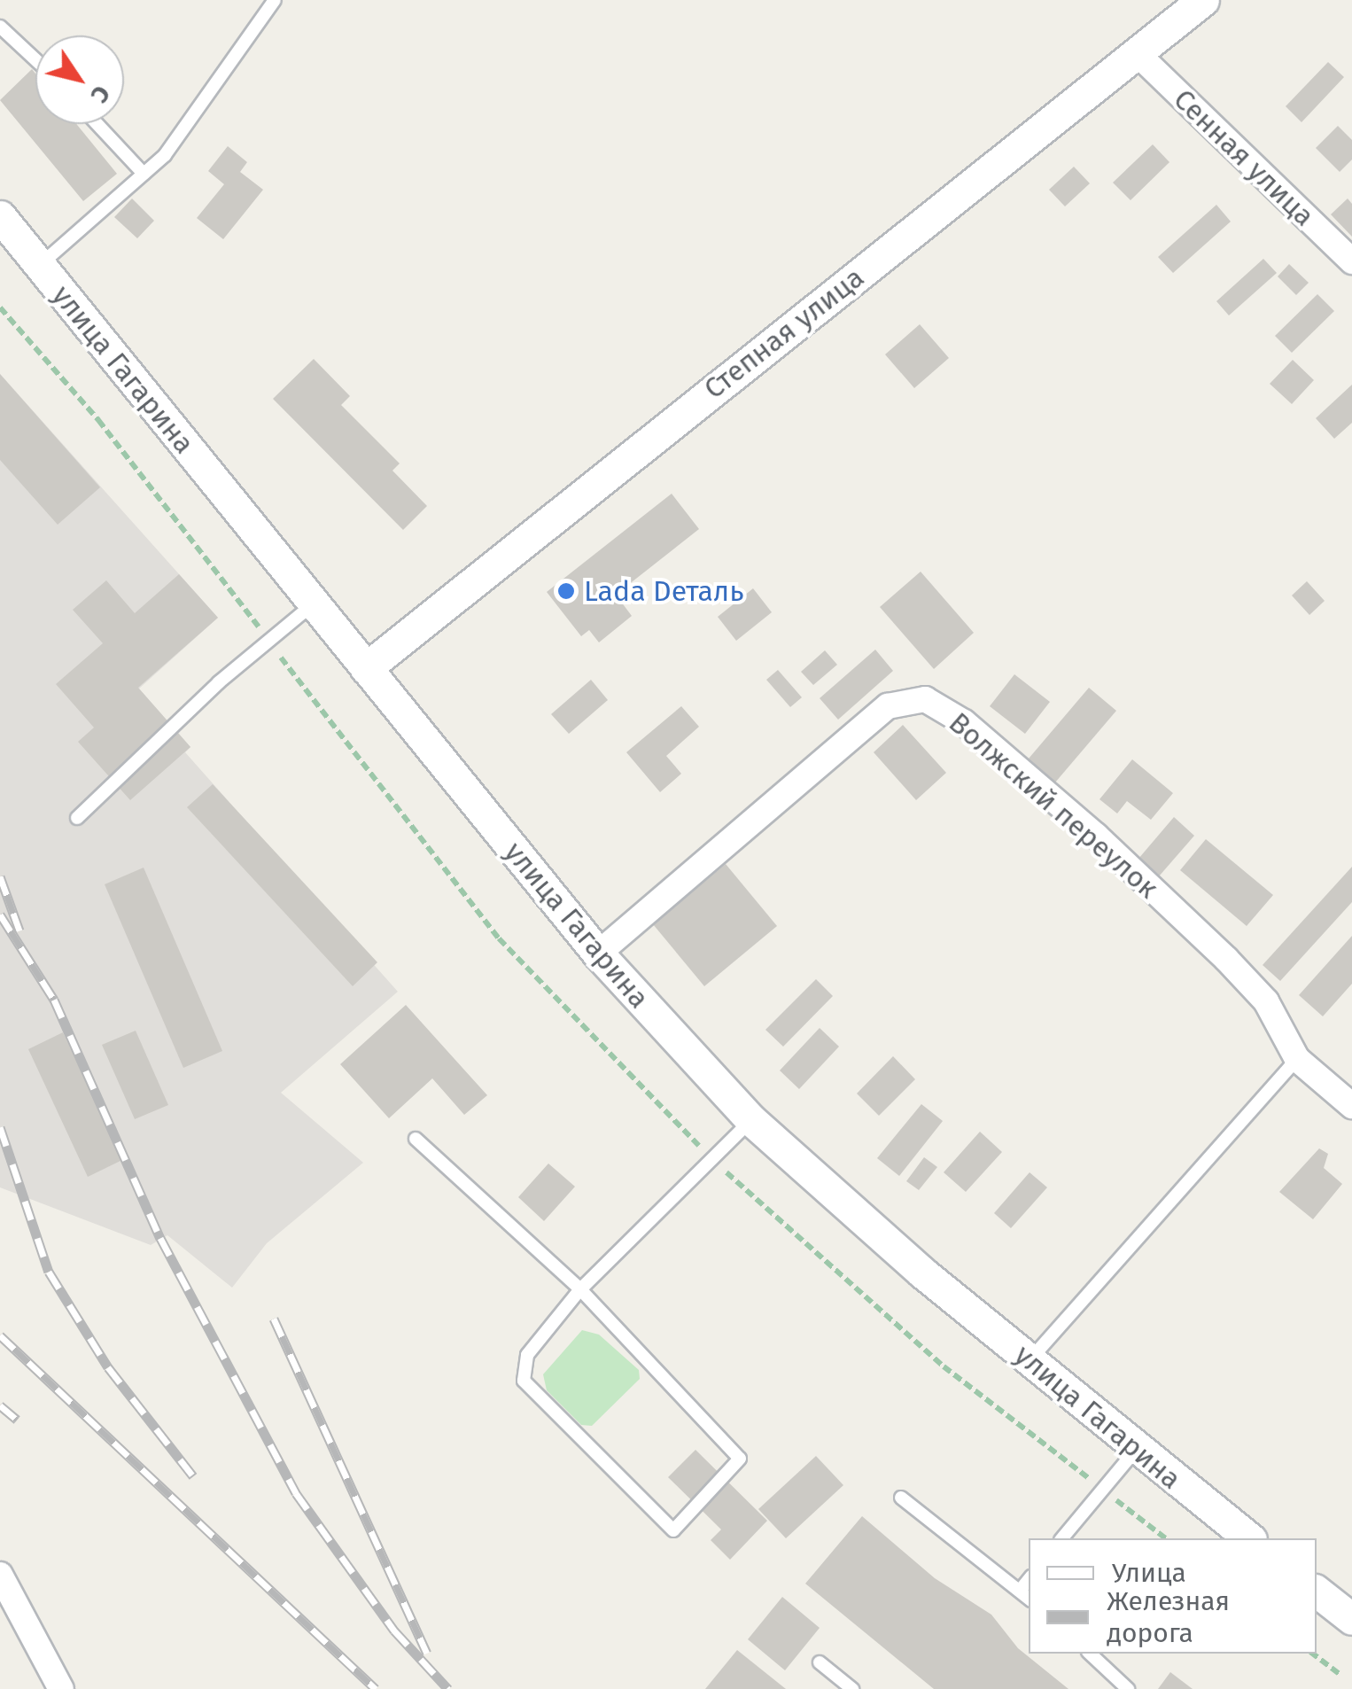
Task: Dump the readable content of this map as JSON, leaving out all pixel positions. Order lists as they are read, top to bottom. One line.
{"streets":{"street":["Сенная улица","Степная улица","улица Гагарина","Волжский переулок"]},"crossings":[["Сенная улица","Степная улица"],["Степная улица","улица Гагарина"],["улица Гагарина","Волжский переулок"]],"places":["Lada Dеталь"],"legend":["Улица","Железная дорога"],"north":"bottom right"}
